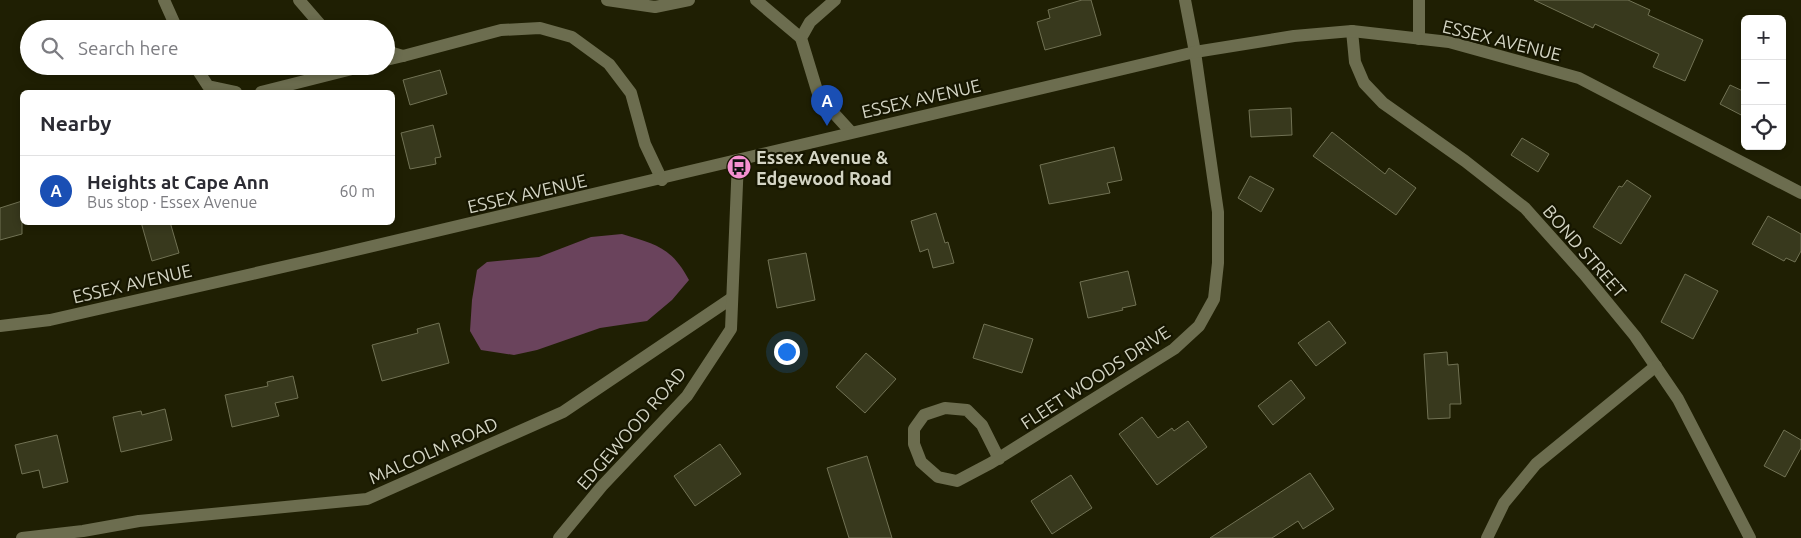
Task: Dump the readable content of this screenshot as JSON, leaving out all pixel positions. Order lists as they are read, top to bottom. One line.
{"streets":{"street":["ESSEX AVENUE","BOND STREET","FLEET WOODS DRIVE","EDGEWOOD ROAD","MALCOLM ROAD"]},"crossings":[["ESSEX AVENUE","BOND STREET"],["ESSEX AVENUE","FLEET WOODS DRIVE"],["ESSEX AVENUE","EDGEWOOD ROAD"],["EDGEWOOD ROAD","MALCOLM ROAD"]],"places":{"bus stop":["Essex Avenue & Edgewood Road"]},"page":{"map_buttons":["+","−"],"search":"Search here","pins":"A","heading":"Nearby","list":[{"mark":"A","name":"Heights at Cape Ann","note":"Bus stop · Essex Avenue","value":"60 m"}]}}
